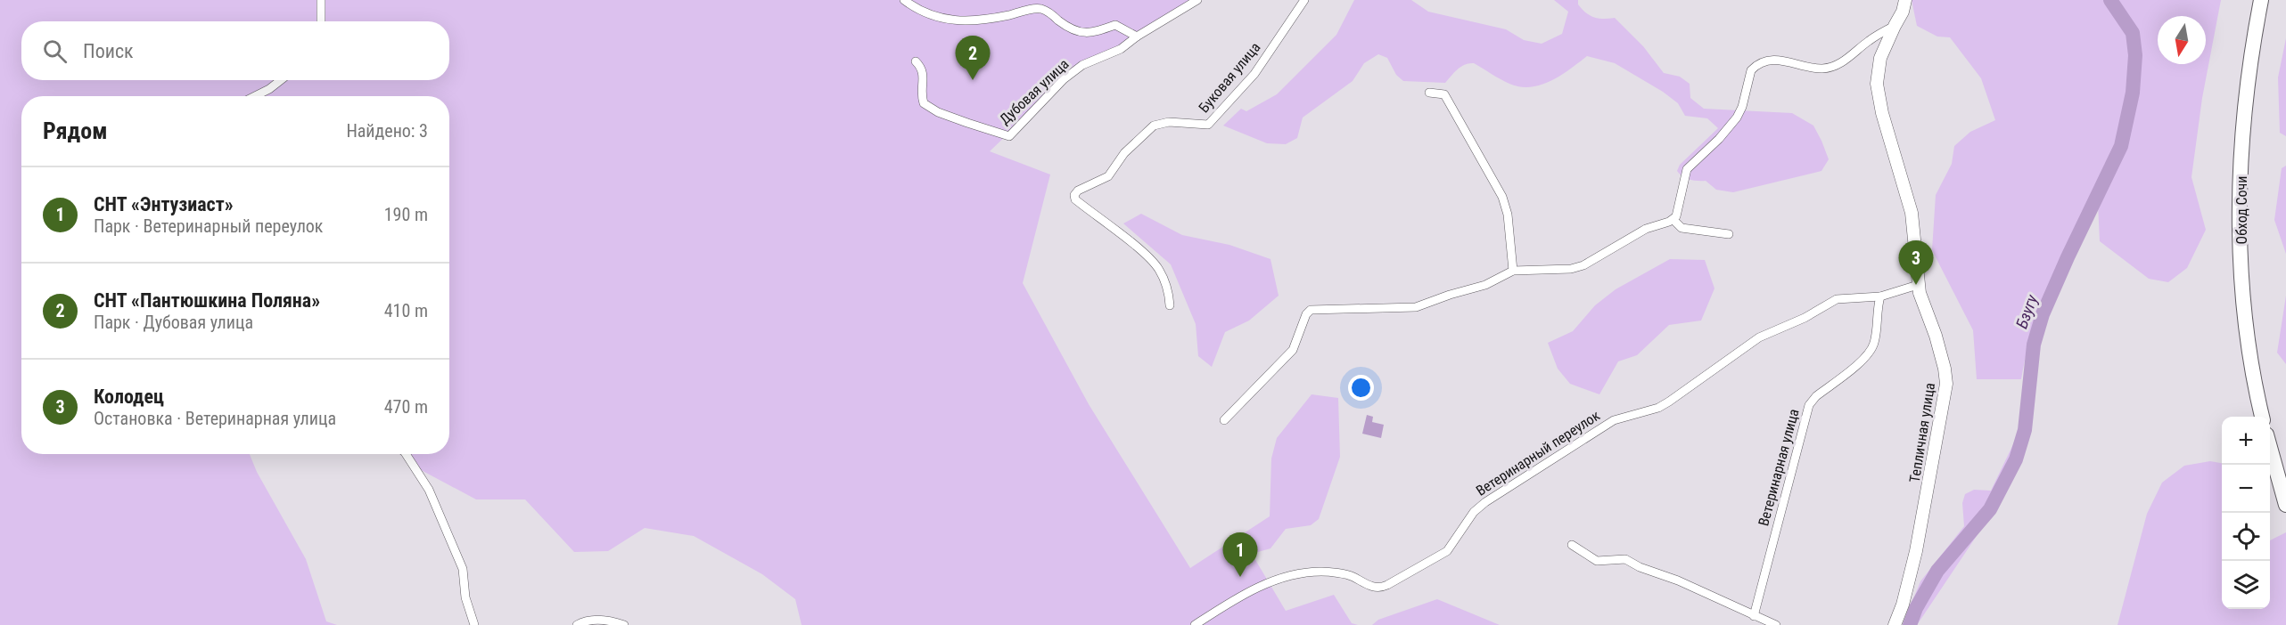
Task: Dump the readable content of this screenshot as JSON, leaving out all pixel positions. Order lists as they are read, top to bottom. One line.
{"streets":{"highway":["Обход Сочи"],"street":["Буковая улица","Дубовая улица","Тепличная улица","Ветеринарный переулок","Ветеринарная улица"]},"crossings":[["Ветеринарный переулок","Ветеринарная улица"]],"water":["Бзугу"],"north":"bottom","page":{"search":"Поиск","pins":["2","3","1"],"heading":["Рядом","Найдено: 3"],"list":[{"mark":"1","name":"СНТ «Энтузиаст»","note":"Парк · Ветеринарный переулок","value":"190 m"},{"mark":"2","name":"СНТ «Пантюшкина Поляна»","note":"Парк · Дубовая улица","value":"410 m"},{"mark":"3","name":"Колодец","note":"Остановка · Ветеринарная улица","value":"470 m"}],"map_buttons":["+","−"]}}
